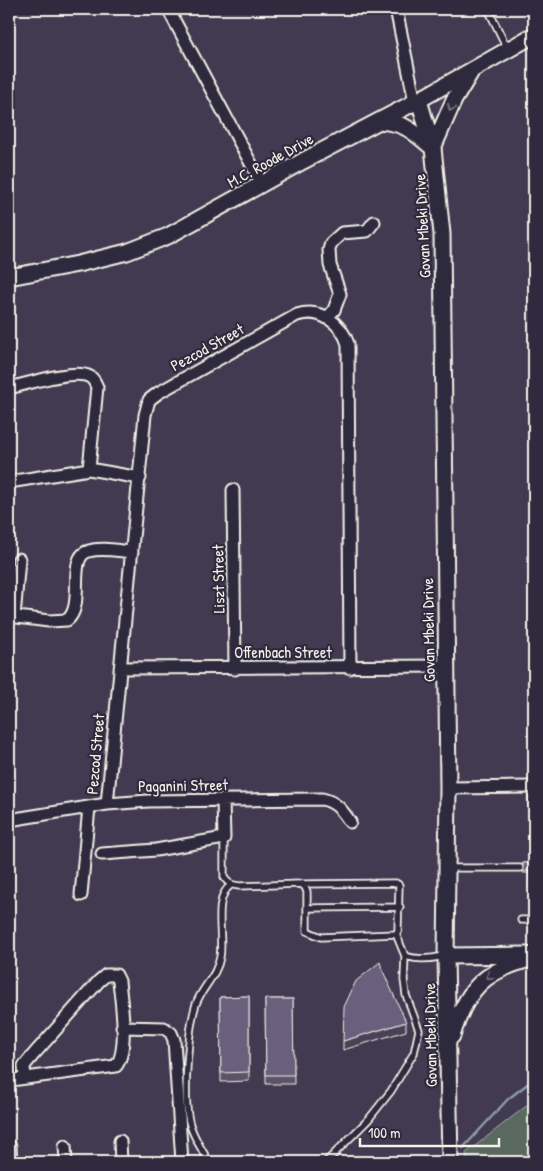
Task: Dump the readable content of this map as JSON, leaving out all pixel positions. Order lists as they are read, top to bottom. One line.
{"streets":{"street":["M.C. Roode Drive","Govan Mbeki Drive","Pezcod Street","Liszt Street","Offenbach Street","Paganini Street"]},"crossings":[["M.C. Roode Drive","Govan Mbeki Drive"],["Govan Mbeki Drive","Offenbach Street"],["Pezcod Street","Offenbach Street"],["Pezcod Street","Paganini Street"],["Liszt Street","Offenbach Street"]],"scale_bar":"100 m"}
